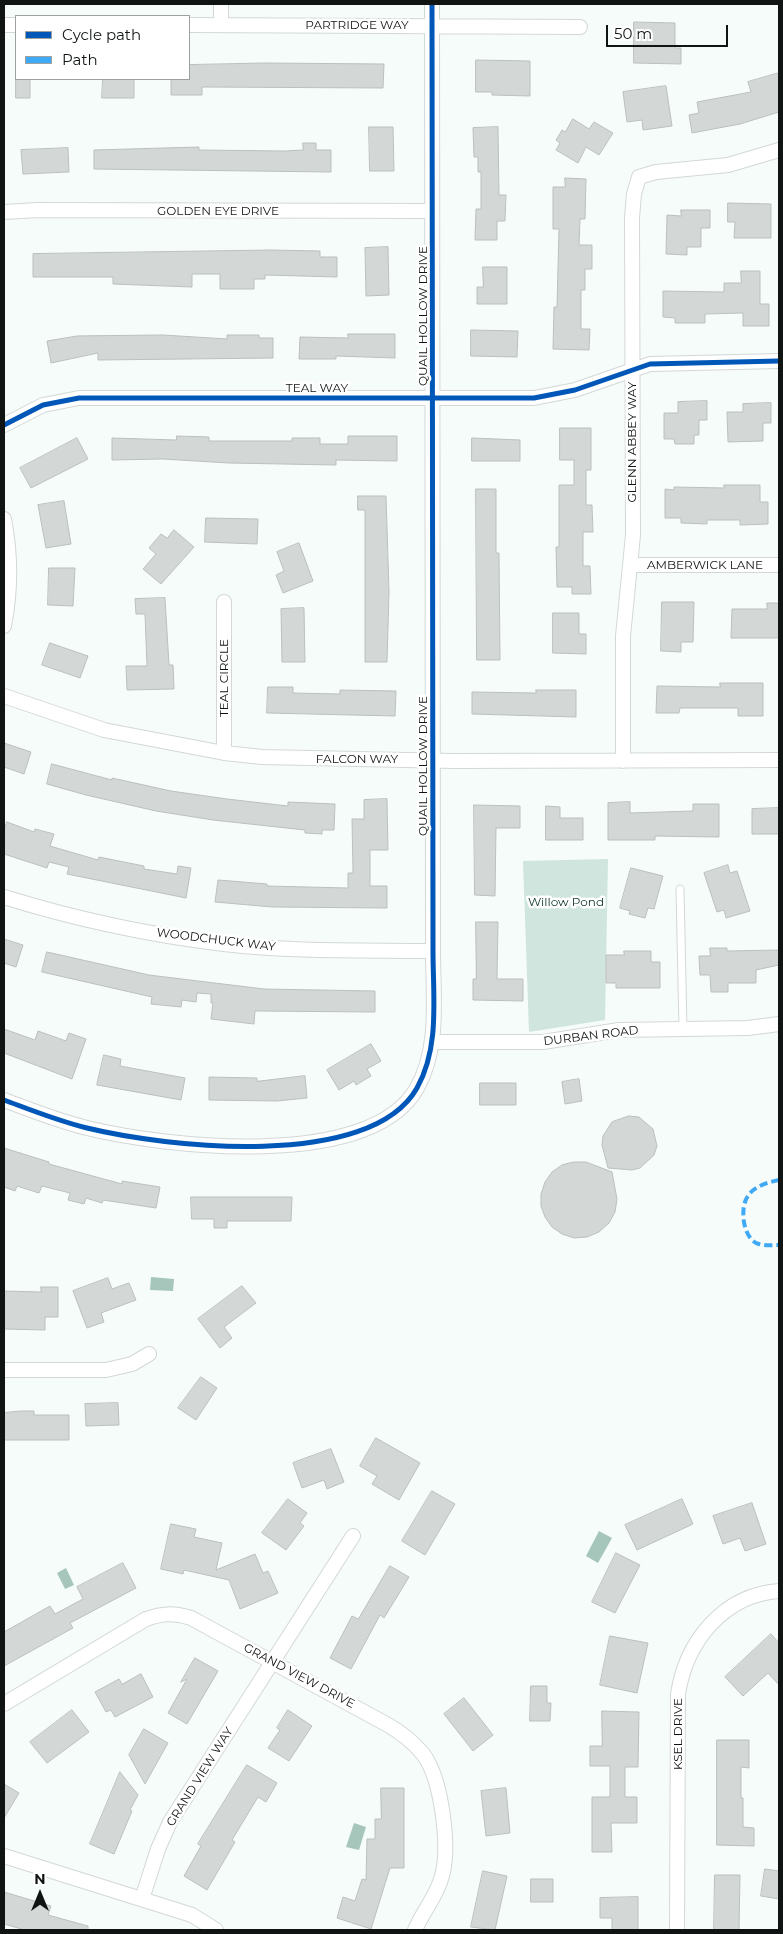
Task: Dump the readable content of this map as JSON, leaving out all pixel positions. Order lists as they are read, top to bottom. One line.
{"streets":{"street":["PARTRIDGE WAY","GOLDEN EYE DRIVE","QUAIL HOLLOW DRIVE","TEAL WAY","GLENN ABBEY WAY","AMBERWICK LANE","TEAL CIRCLE","FALCON WAY","WOODCHUCK WAY","DURBAN ROAD","GRAND VIEW DRIVE","KSEL DRIVE","GRAND VIEW WAY"]},"crossings":[["PARTRIDGE WAY","QUAIL HOLLOW DRIVE"],["GOLDEN EYE DRIVE","QUAIL HOLLOW DRIVE"],["QUAIL HOLLOW DRIVE","TEAL WAY"],["QUAIL HOLLOW DRIVE","FALCON WAY"],["QUAIL HOLLOW DRIVE","WOODCHUCK WAY"],["QUAIL HOLLOW DRIVE","DURBAN ROAD"],["TEAL WAY","GLENN ABBEY WAY"],["GLENN ABBEY WAY","AMBERWICK LANE"],["GLENN ABBEY WAY","FALCON WAY"],["TEAL CIRCLE","FALCON WAY"],["GRAND VIEW DRIVE","GRAND VIEW WAY"]],"parks":["Willow Pond"],"legend":["Cycle path","Path"],"scale_bar":"50 m","north":"top"}
